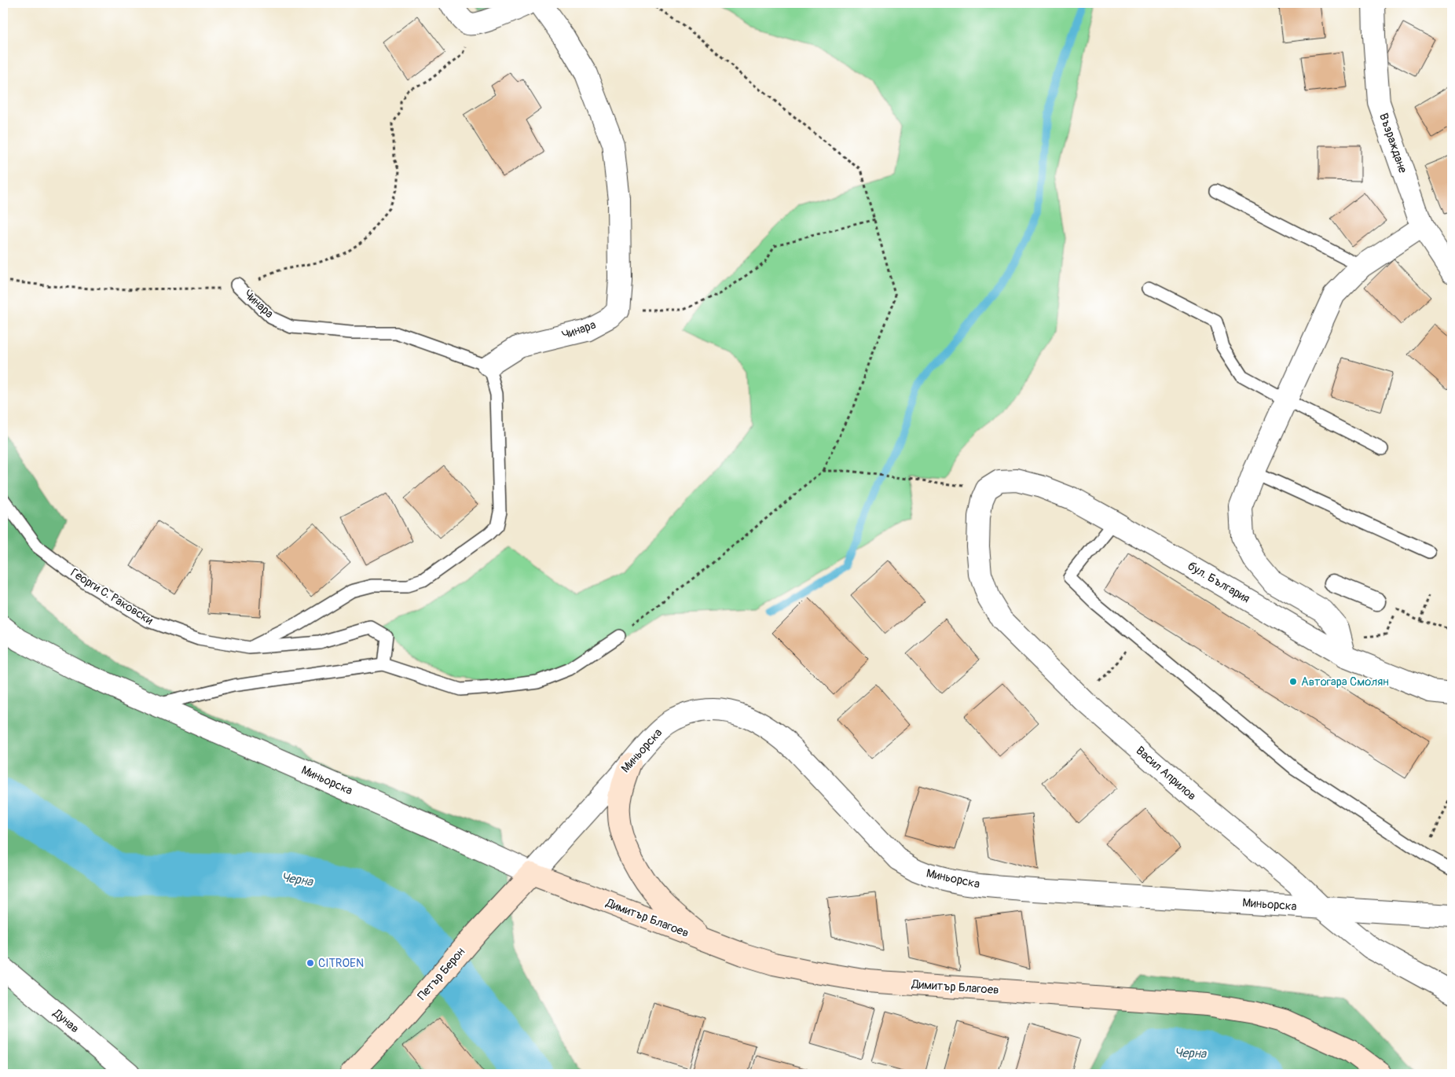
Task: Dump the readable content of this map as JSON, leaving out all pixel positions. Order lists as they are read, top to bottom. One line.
{"streets":{"main road":["Димитър Благоев","Петър Берон"],"street":["Възраждане","Чинара","бул. България","Миньорска","Васил Априлов","Дунав"],"lane":["Георги С. Раковски"]},"crossings":[["бул. България","Васил Априлов"],["Миньорска","Васил Априлов"],["Миньорска","Димитър Благоев"],["Миньорска","Петър Берон"],["Димитър Благоев","Петър Берон"]],"water":["Черна"],"places":["Автогара Смолян","CITROEN"]}
